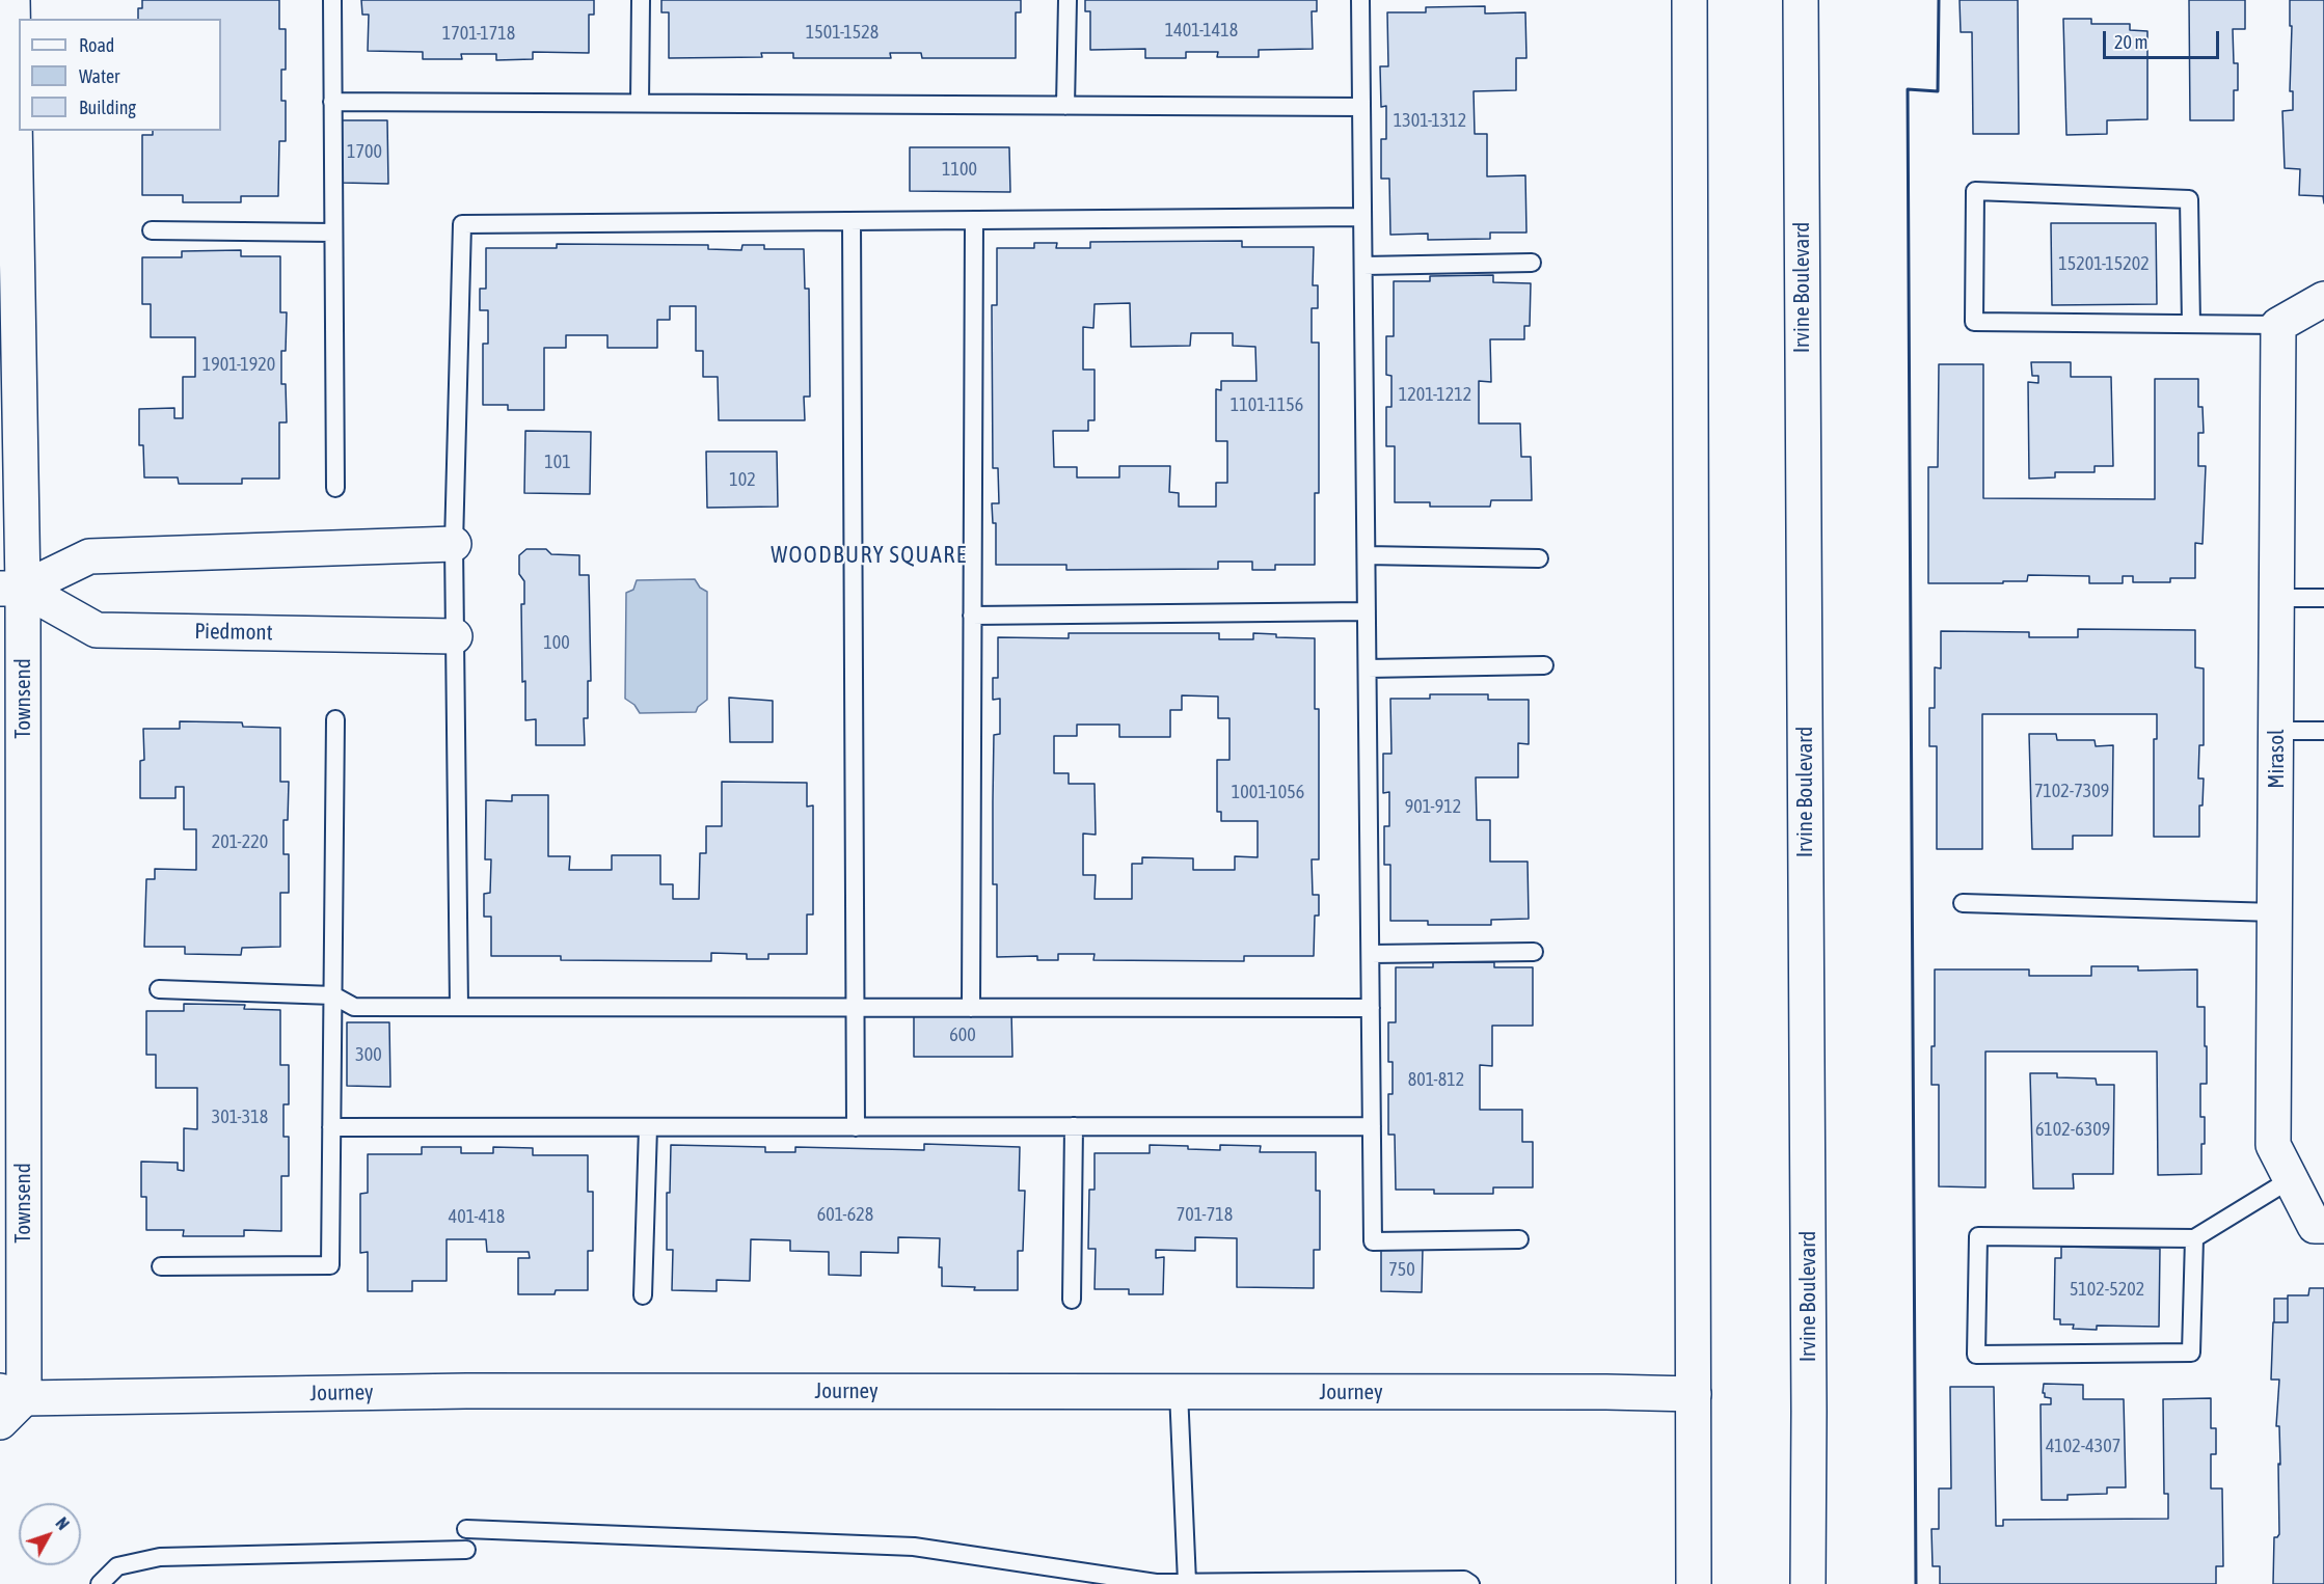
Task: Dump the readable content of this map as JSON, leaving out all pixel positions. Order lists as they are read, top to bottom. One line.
{"streets":{"street":["Irvine Boulevard","Piedmont","Townsend","Mirasol","Journey"]},"crossings":[["Piedmont","Townsend"],["Townsend","Journey"]],"districts":["WOODBURY SQUARE"],"house_numbers":["1401-1418","1501-1528","1701-1718","1301-1312","1700","1100","15201-15202","1901-1920","1201-1212","1101-1156","101","102","100","7102-7309","1001-1056","901-912","201-220","600","300","801-812","301-318","6102-6309","601-628","701-718","401-418","750","5102-5202","4102-4307"],"legend":["Road","Water","Building"],"scale_bar":"20 m","north":"top right"}
